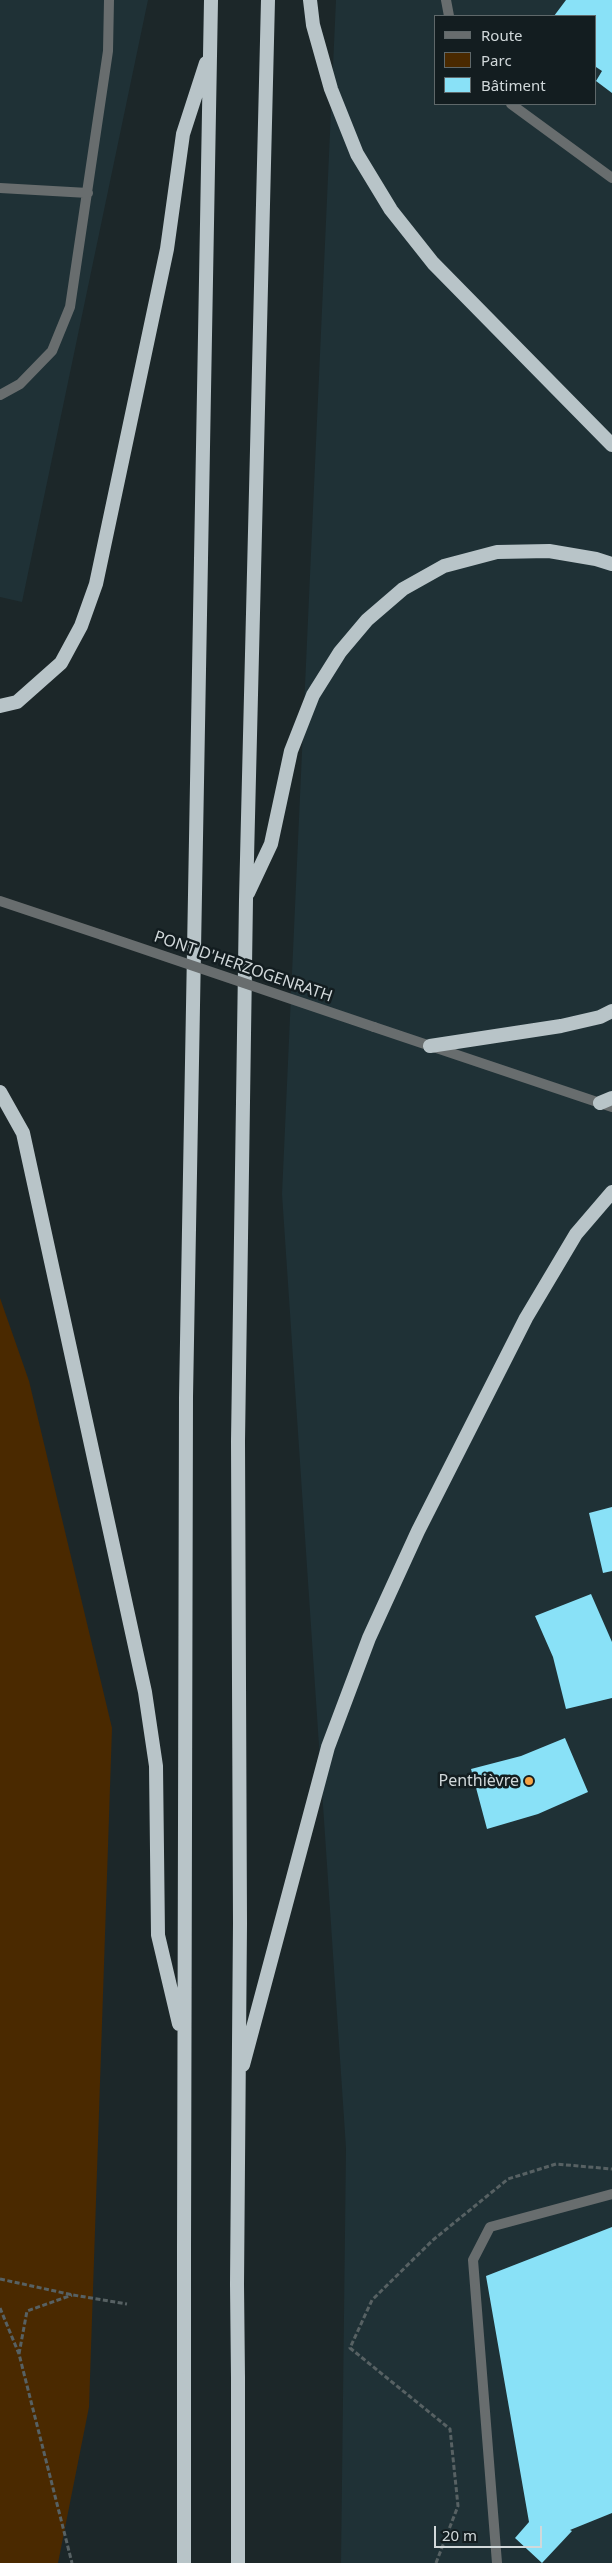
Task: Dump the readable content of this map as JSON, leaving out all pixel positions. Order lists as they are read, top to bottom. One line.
{"streets":{"street":["PONT D'HERZOGENRATH"]},"places":["Penthièvre"],"legend":["Route","Parc","Bâtiment"],"scale_bar":"20 m"}
